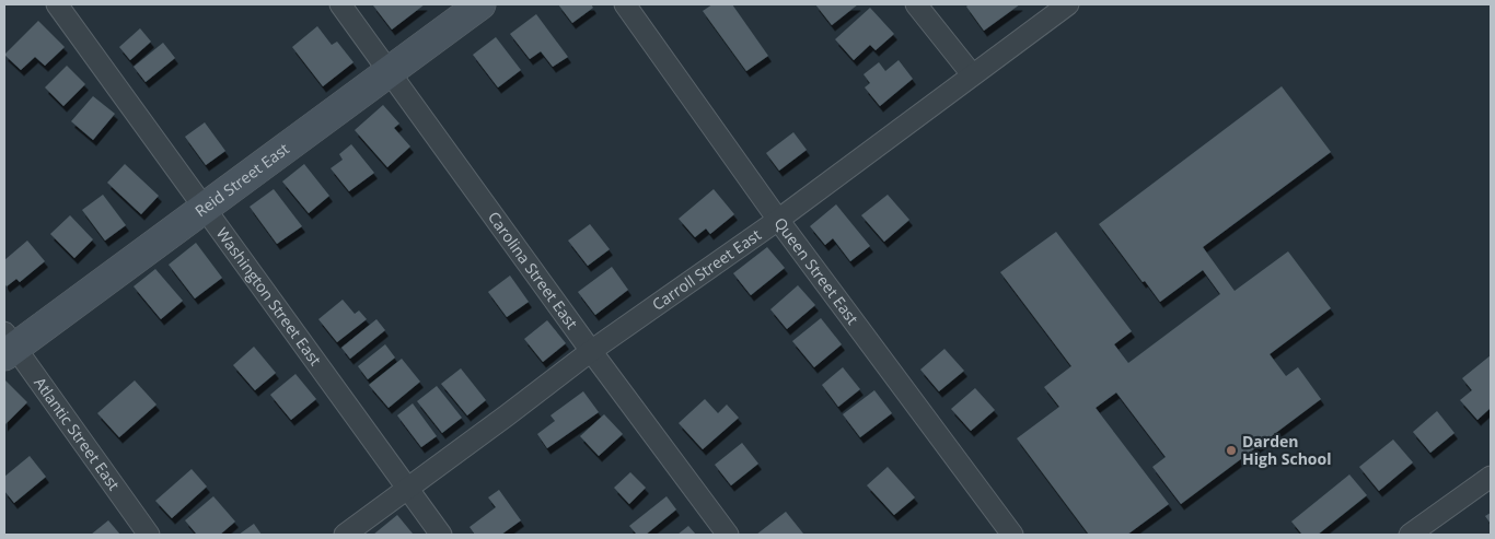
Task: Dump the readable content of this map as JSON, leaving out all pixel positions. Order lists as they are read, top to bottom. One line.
{"streets":{"street":["Reid Street East","Carolina Street East","Carroll Street East","Queen Street East","Washington Street East","Atlantic Street East"]},"crossings":[["Reid Street East","Carolina Street East"],["Reid Street East","Washington Street East"],["Reid Street East","Atlantic Street East"],["Carolina Street East","Carroll Street East"],["Carroll Street East","Queen Street East"],["Carroll Street East","Washington Street East"]],"places":["Darden High School"]}
